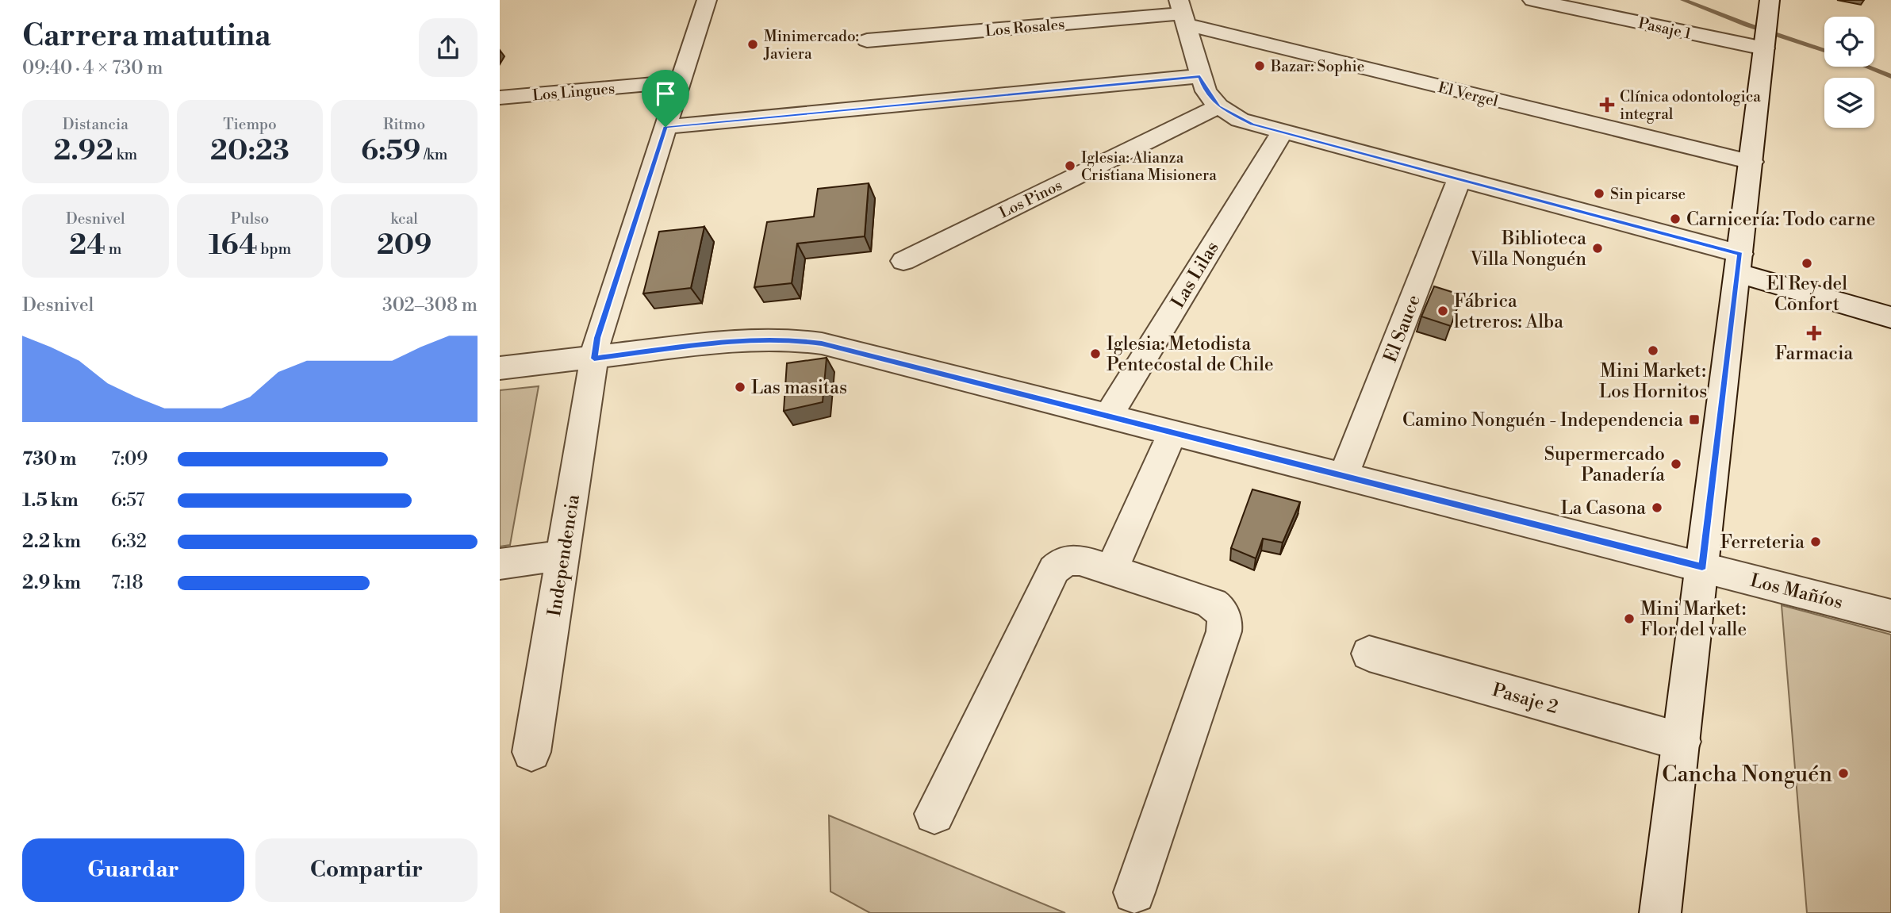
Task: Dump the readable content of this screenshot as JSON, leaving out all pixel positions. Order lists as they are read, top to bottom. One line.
{"streets":{"street":["Los Rosales","Pasaje 1","Los Lingues","El Vergel","Los Pinos","Las Lilas","El Sauce","Independencia","Los Mañíos","Pasaje 2"]},"crossings":[["Los Rosales","El Vergel"],["Los Lingues","Independencia"]],"places":{"other":["Minimercado: Javiera","Bazar: Sophie","Iglesia: Alianza Cristiana Misionera","Sin picarse","Carnicería: Todo carne","Biblioteca Villa Nonguén","El Rey del Confort","Fábrica letreros: Alba","Mini Market: Los Hornitos","Iglesia: Metodista Pentecostal de Chile","Las masitas","Supermercado Panadería","La Casona","Ferreteria","Mini Market: Flor del valle","Cancha Nonguén"],"health":["Clínica odontologica integral","Farmacia"],"transit":["Camino Nonguén - Independencia"]},"page":{"heading":["Carrera matutina","09:40 · 4 × 730 m"],"stats":[["Distancia","2.92 km"],["Tiempo","20:23"],["Ritmo","6:59 /km"],["Desnivel","24 m"],["Pulso","164 bpm"],["kcal","209"]],"chart":["Desnivel","302–308 m"],"list":[{"name":"730 m","note":"7:09"},{"name":"1.5 km","note":"6:57"},{"name":"2.2 km","note":"6:32"},{"name":"2.9 km","note":"7:18"}],"buttons":["Guardar","Compartir"]}}
